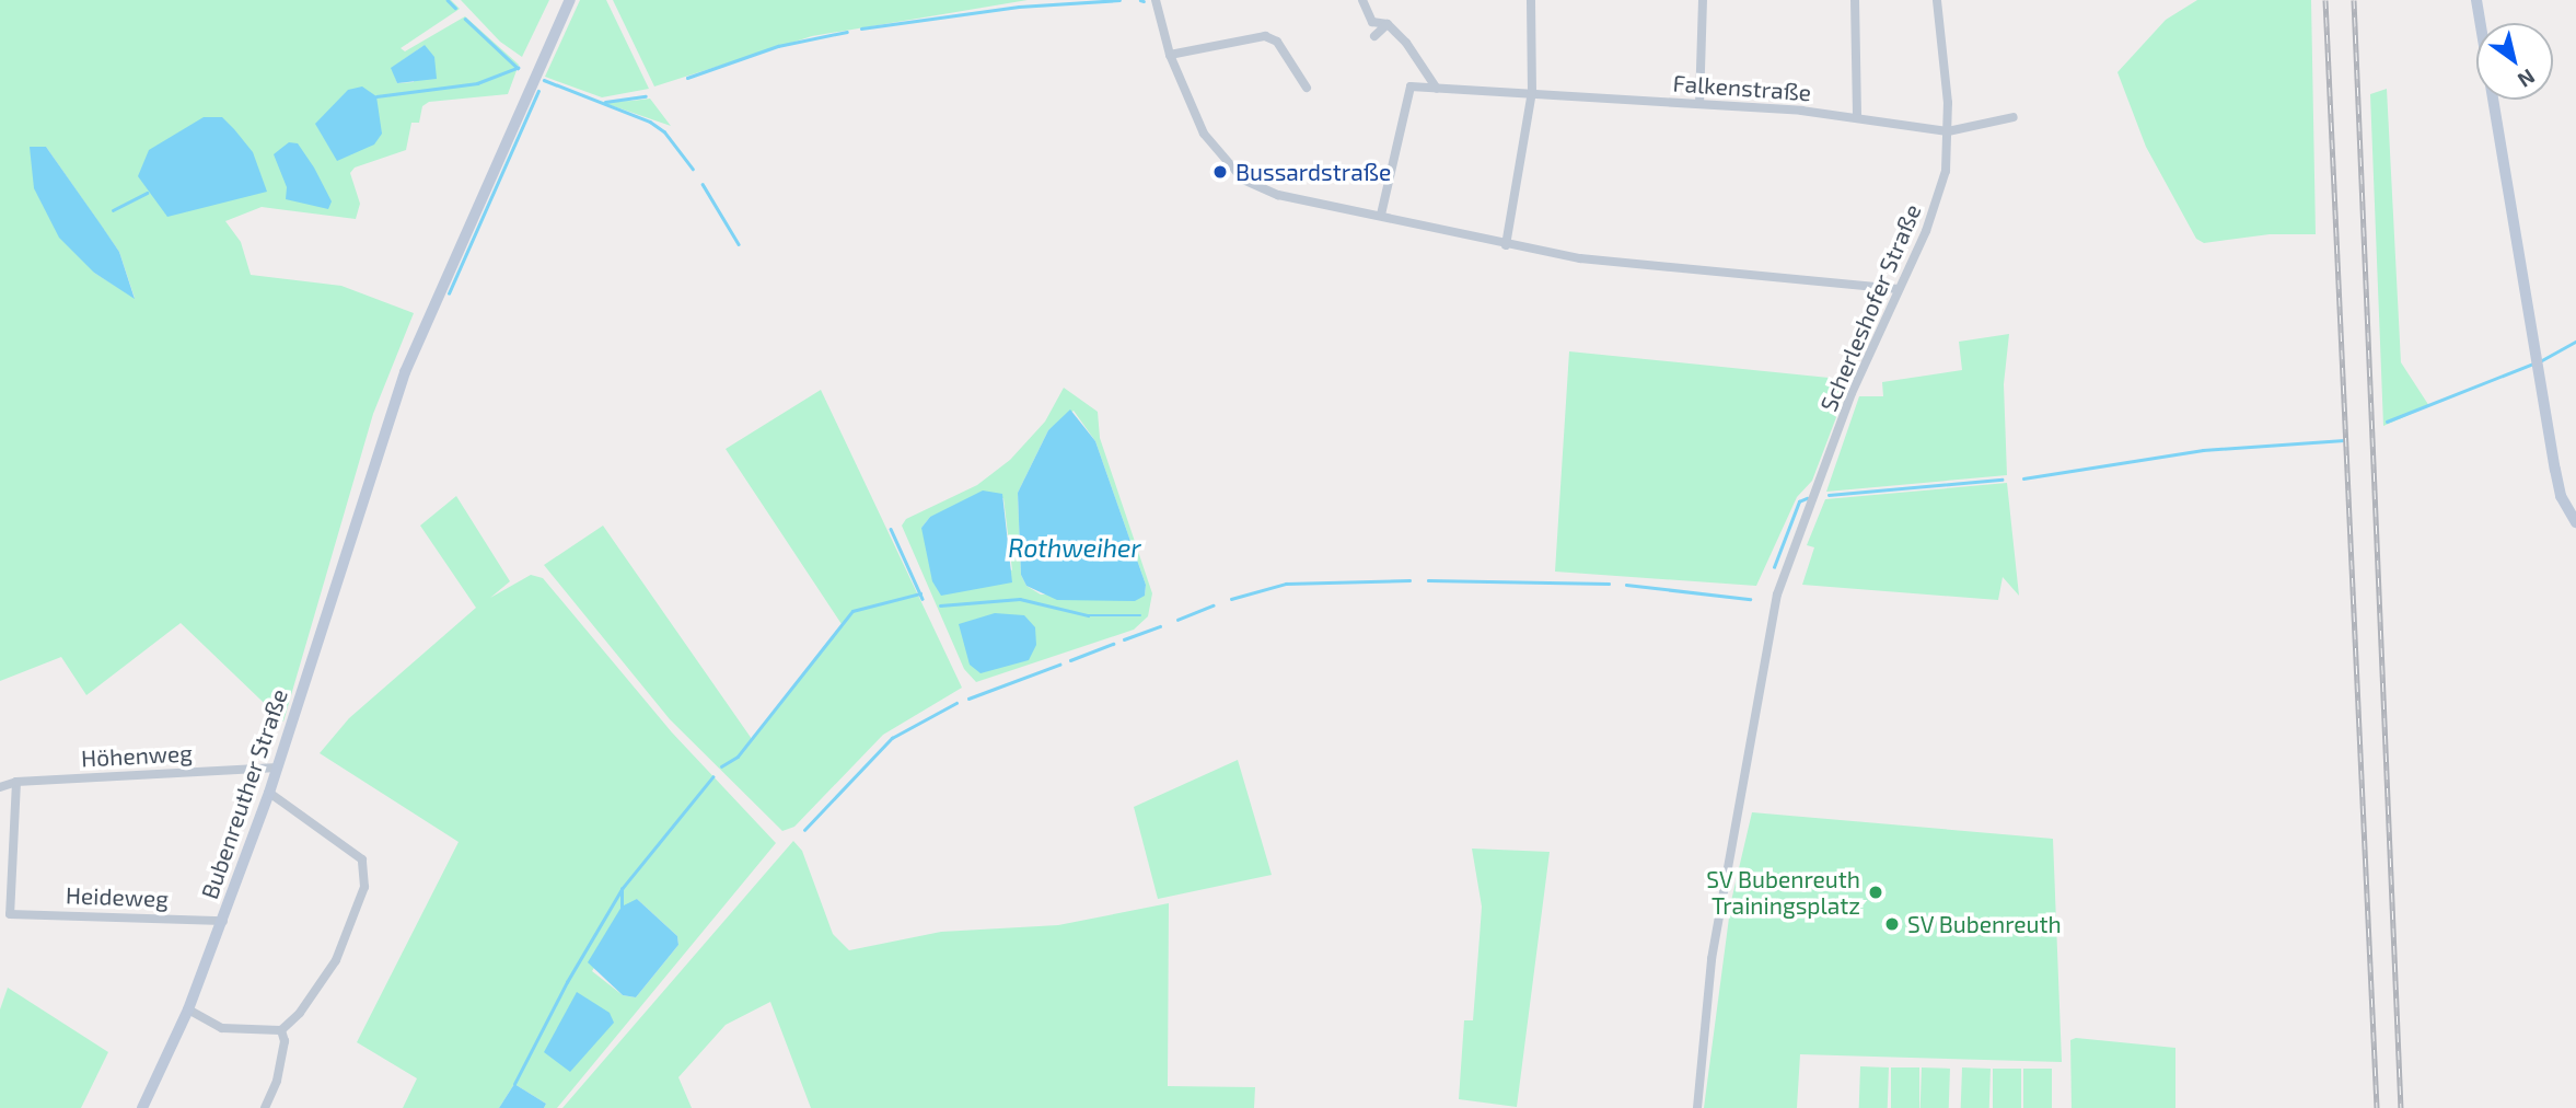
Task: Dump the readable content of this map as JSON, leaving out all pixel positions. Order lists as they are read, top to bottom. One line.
{"streets":{"street":["Falkenstraße","Scherleshofer Straße","Höhenweg","Bubenreuther Straße","Heideweg"]},"crossings":[["Falkenstraße","Scherleshofer Straße"],["Höhenweg","Bubenreuther Straße"],["Höhenweg","Heideweg"],["Bubenreuther Straße","Heideweg"]],"water":["Rothweiher"],"places":["Bussardstraße","SV Bubenreuth Trainingsplatz","SV Bubenreuth"],"north":"bottom right"}
